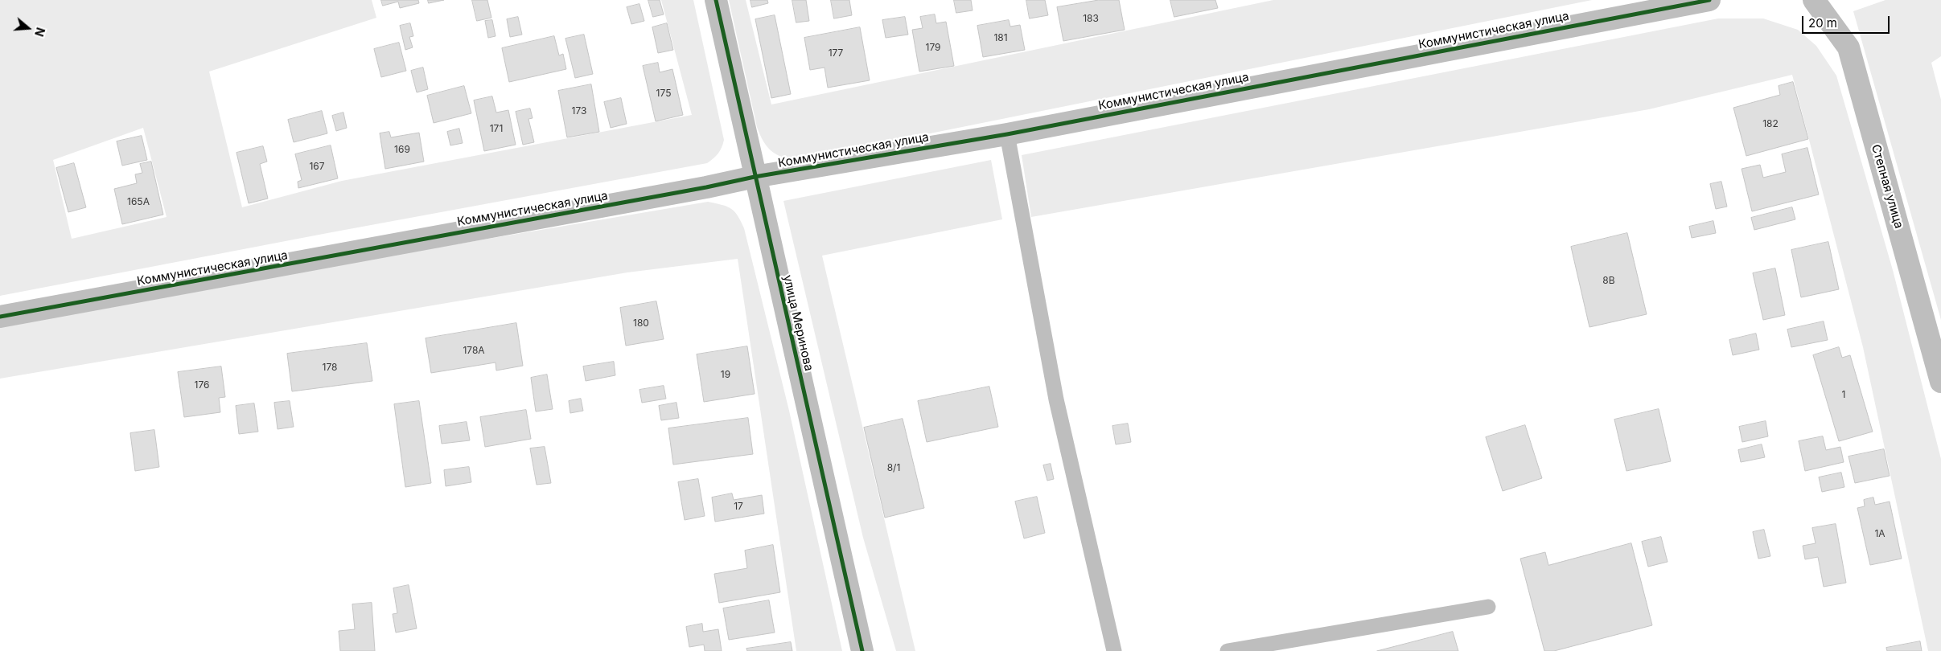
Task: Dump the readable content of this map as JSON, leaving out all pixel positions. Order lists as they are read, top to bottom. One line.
{"streets":{"street":["Коммунистическая улица","Степная улица","улица Меринова"]},"crossings":[["Коммунистическая улица","улица Меринова"]],"house_numbers":["183","181","179","177","175","173","182","171","169","167","165А","8В","180","178А","178","19","176","1","8/1","17","1А"],"scale_bar":"20 m","north":"right"}
